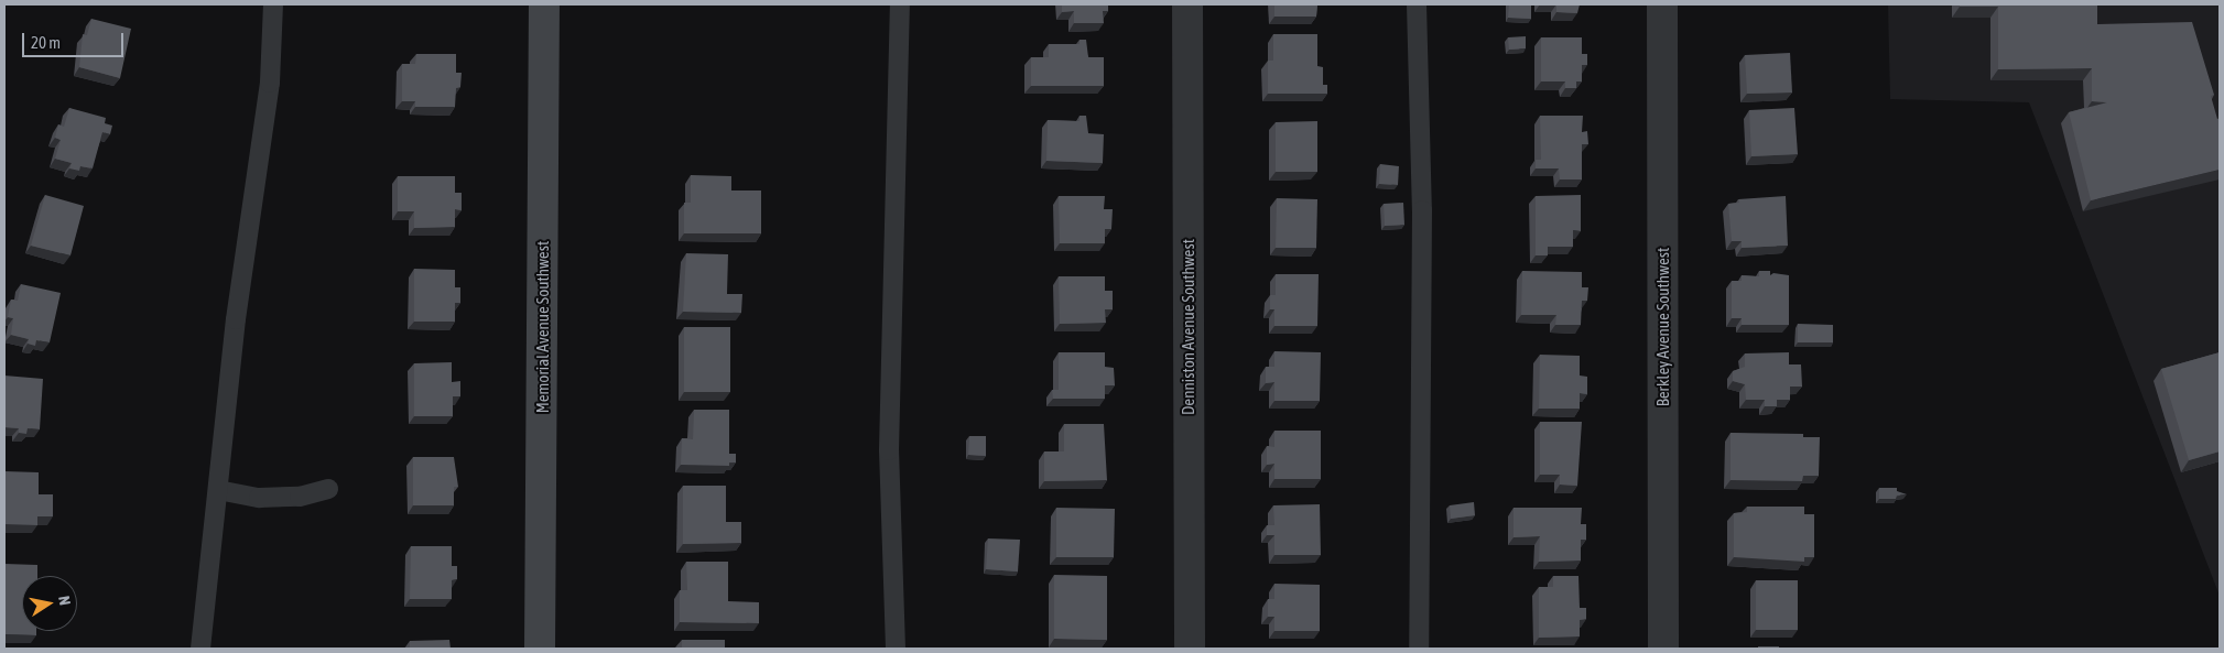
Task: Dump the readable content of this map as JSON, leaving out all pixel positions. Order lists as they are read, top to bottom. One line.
{"streets":{"street":["Memorial Avenue Southwest","Denniston Avenue Southwest","Berkley Avenue Southwest"]},"scale_bar":"20 m","north":"right"}
